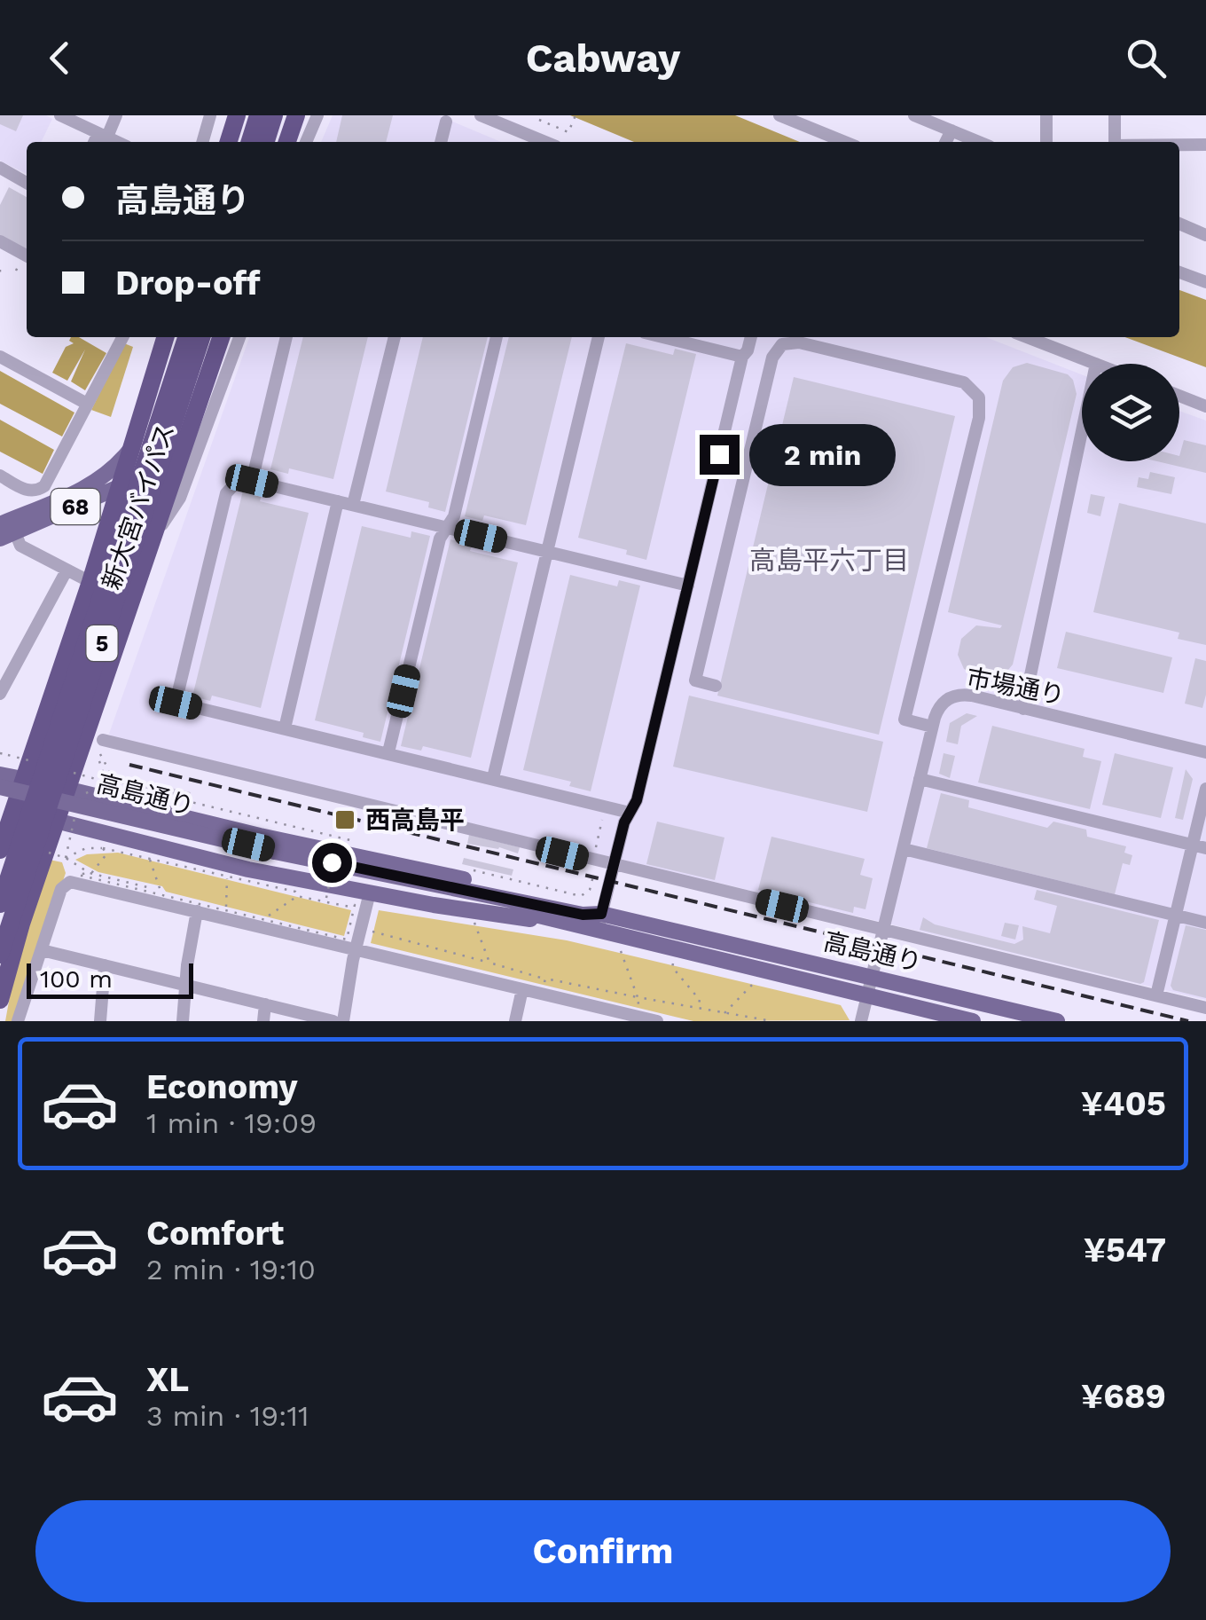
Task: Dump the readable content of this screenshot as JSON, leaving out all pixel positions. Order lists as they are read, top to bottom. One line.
{"streets":{"highway":["新大宮バイパス","5"],"main road":["68","高島通り"],"street":["市場通り"]},"crossings":[["68","新大宮バイパス"],["市場通り","高島通り"]],"districts":["高島平六丁目"],"places":{"transit":["西高島平"]},"scale_bar":"100 m","page":{"header":"Cabway","banner":["高島通り","Drop-off"],"bubble":"2 min","scale":"100 m","list":[{"name":"Economy","note":"1 min · 19:09","value":"¥405"},{"name":"Comfort","note":"2 min · 19:10","value":"¥547"},{"name":"XL","note":"3 min · 19:11","value":"¥689"}],"buttons":"Confirm"}}
